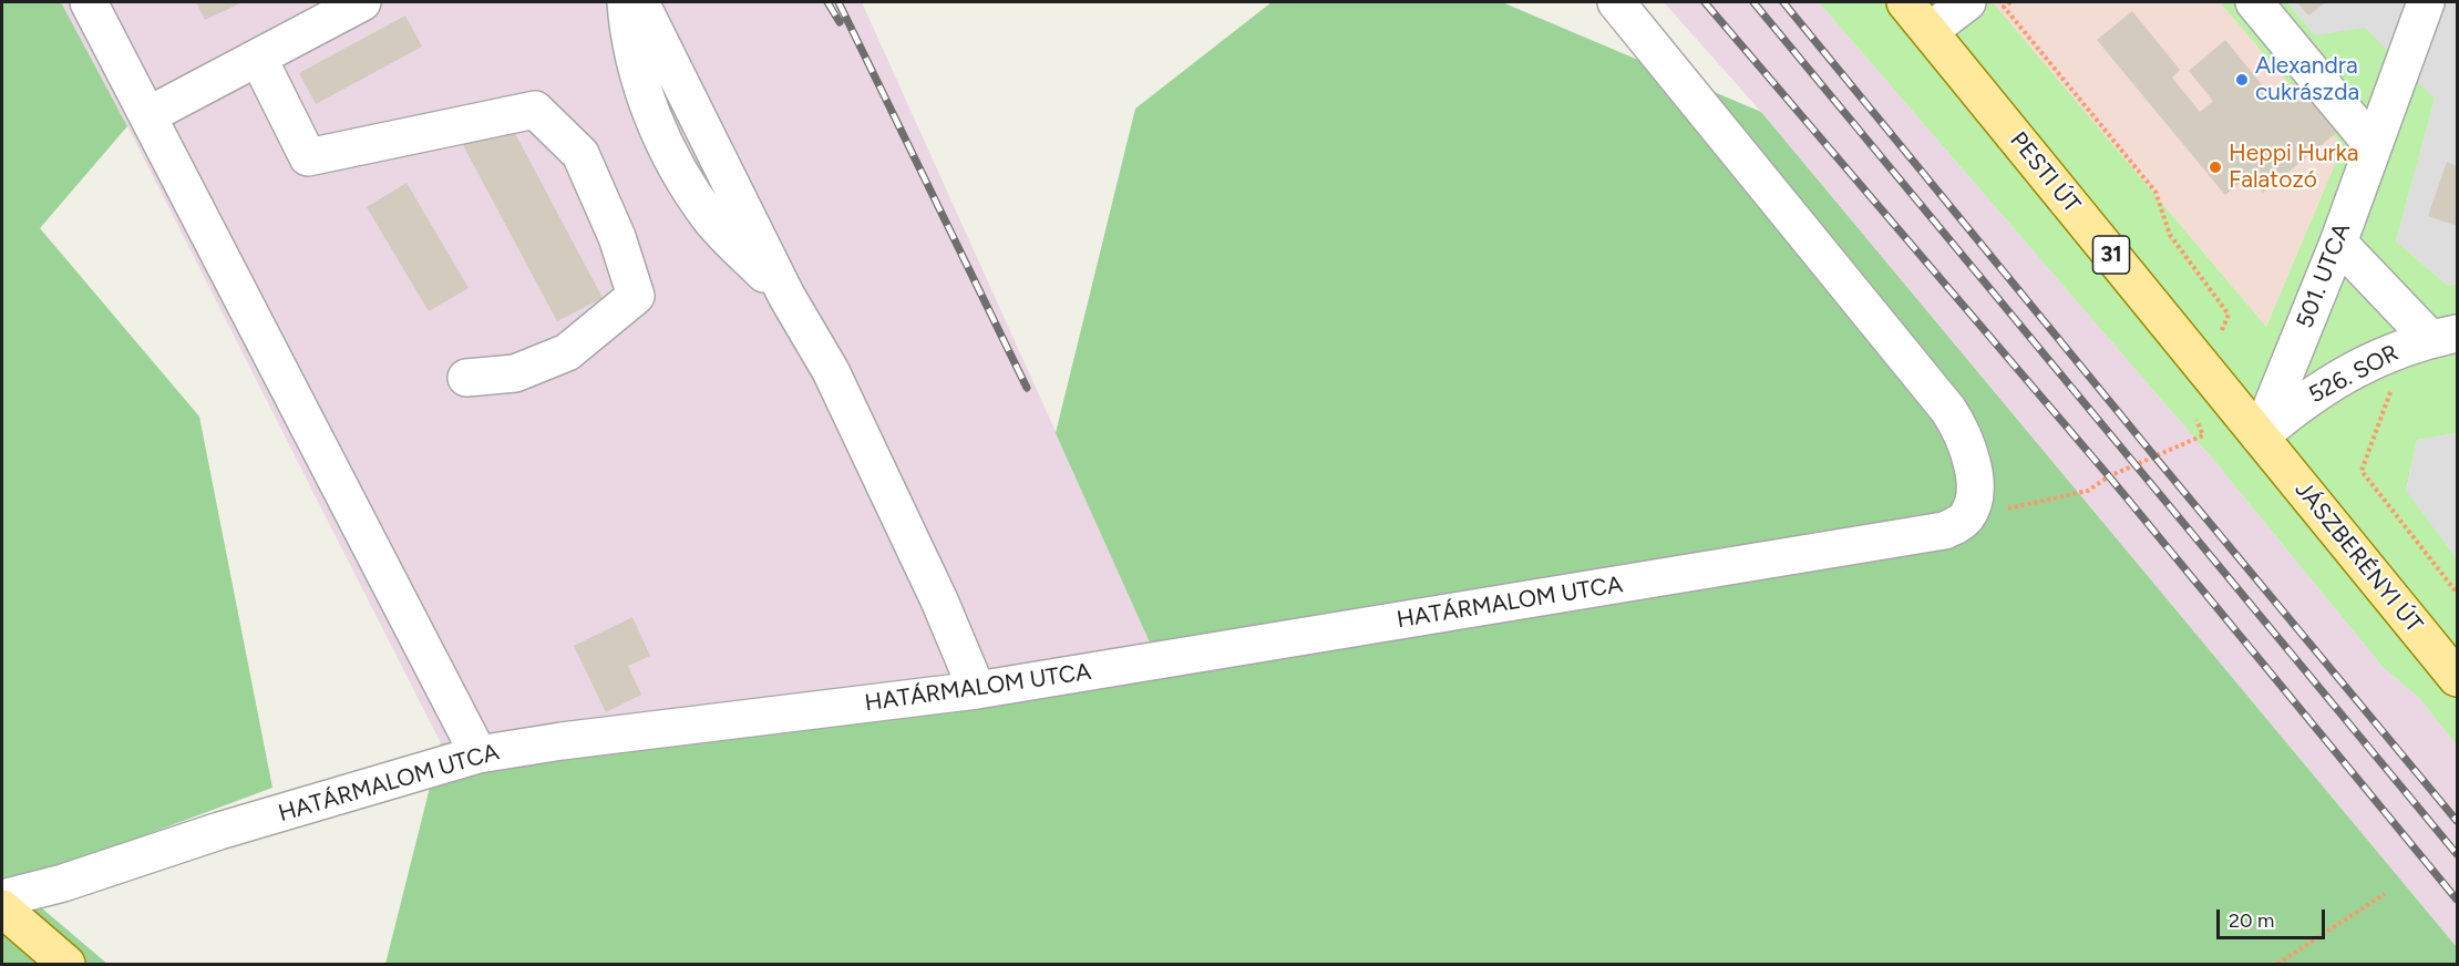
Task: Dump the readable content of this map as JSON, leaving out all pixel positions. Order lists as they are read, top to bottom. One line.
{"streets":{"main road":["PESTI ÚT","31","JÁSZBERÉNYI ÚT"],"street":["501. UTCA","526. SOR","HATÁRMALOM UTCA"]},"crossings":[["PESTI ÚT","501. UTCA"],["PESTI ÚT","526. SOR"],["PESTI ÚT","JÁSZBERÉNYI ÚT"],["501. UTCA","526. SOR"],["501. UTCA","JÁSZBERÉNYI ÚT"],["526. SOR","JÁSZBERÉNYI ÚT"]],"places":["Alexandra cukrászda","Heppi Hurka Falatozó"],"scale_bar":"20 m"}
